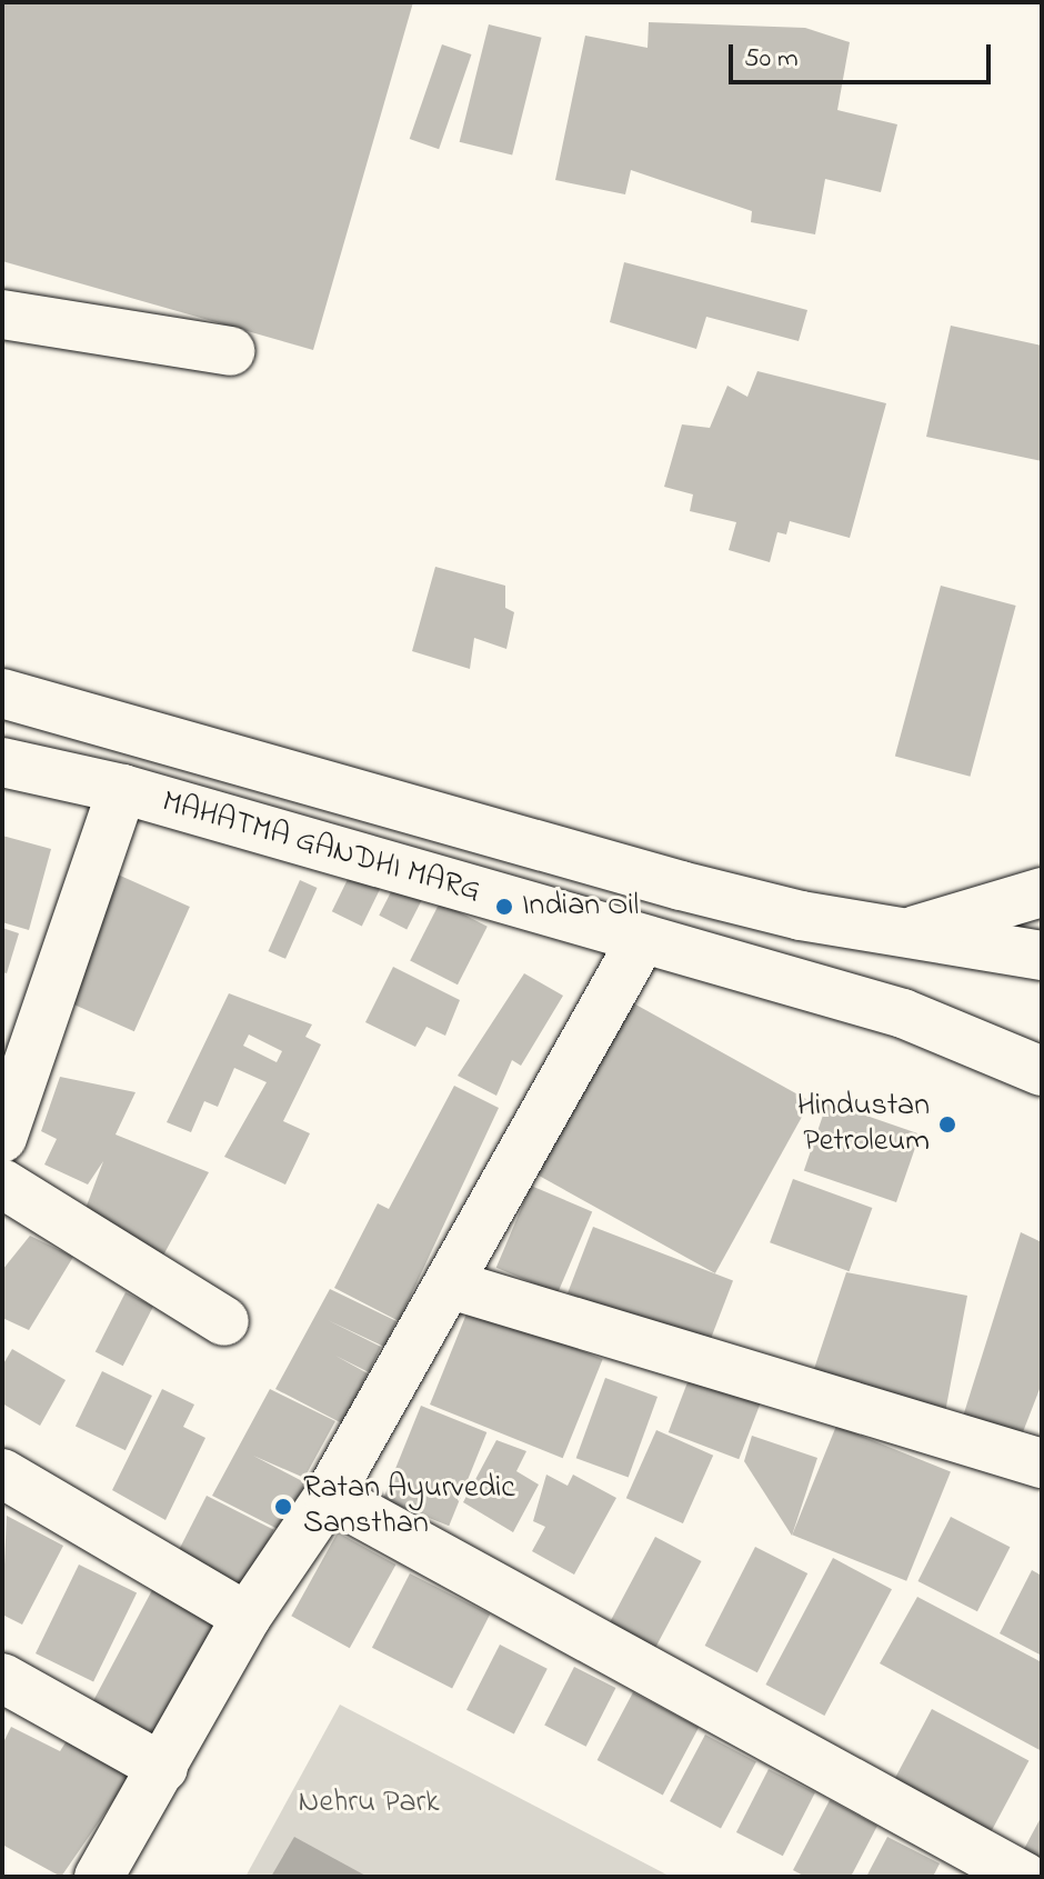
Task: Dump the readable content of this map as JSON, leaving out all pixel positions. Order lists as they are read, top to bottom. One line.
{"streets":{"street":["MAHATMA GANDHI MARG"]},"parks":["Nehru Park"],"places":["Indian Oil","Hindustan Petroleum","Ratan Ayurvedic Sansthan"],"scale_bar":"50 m"}
